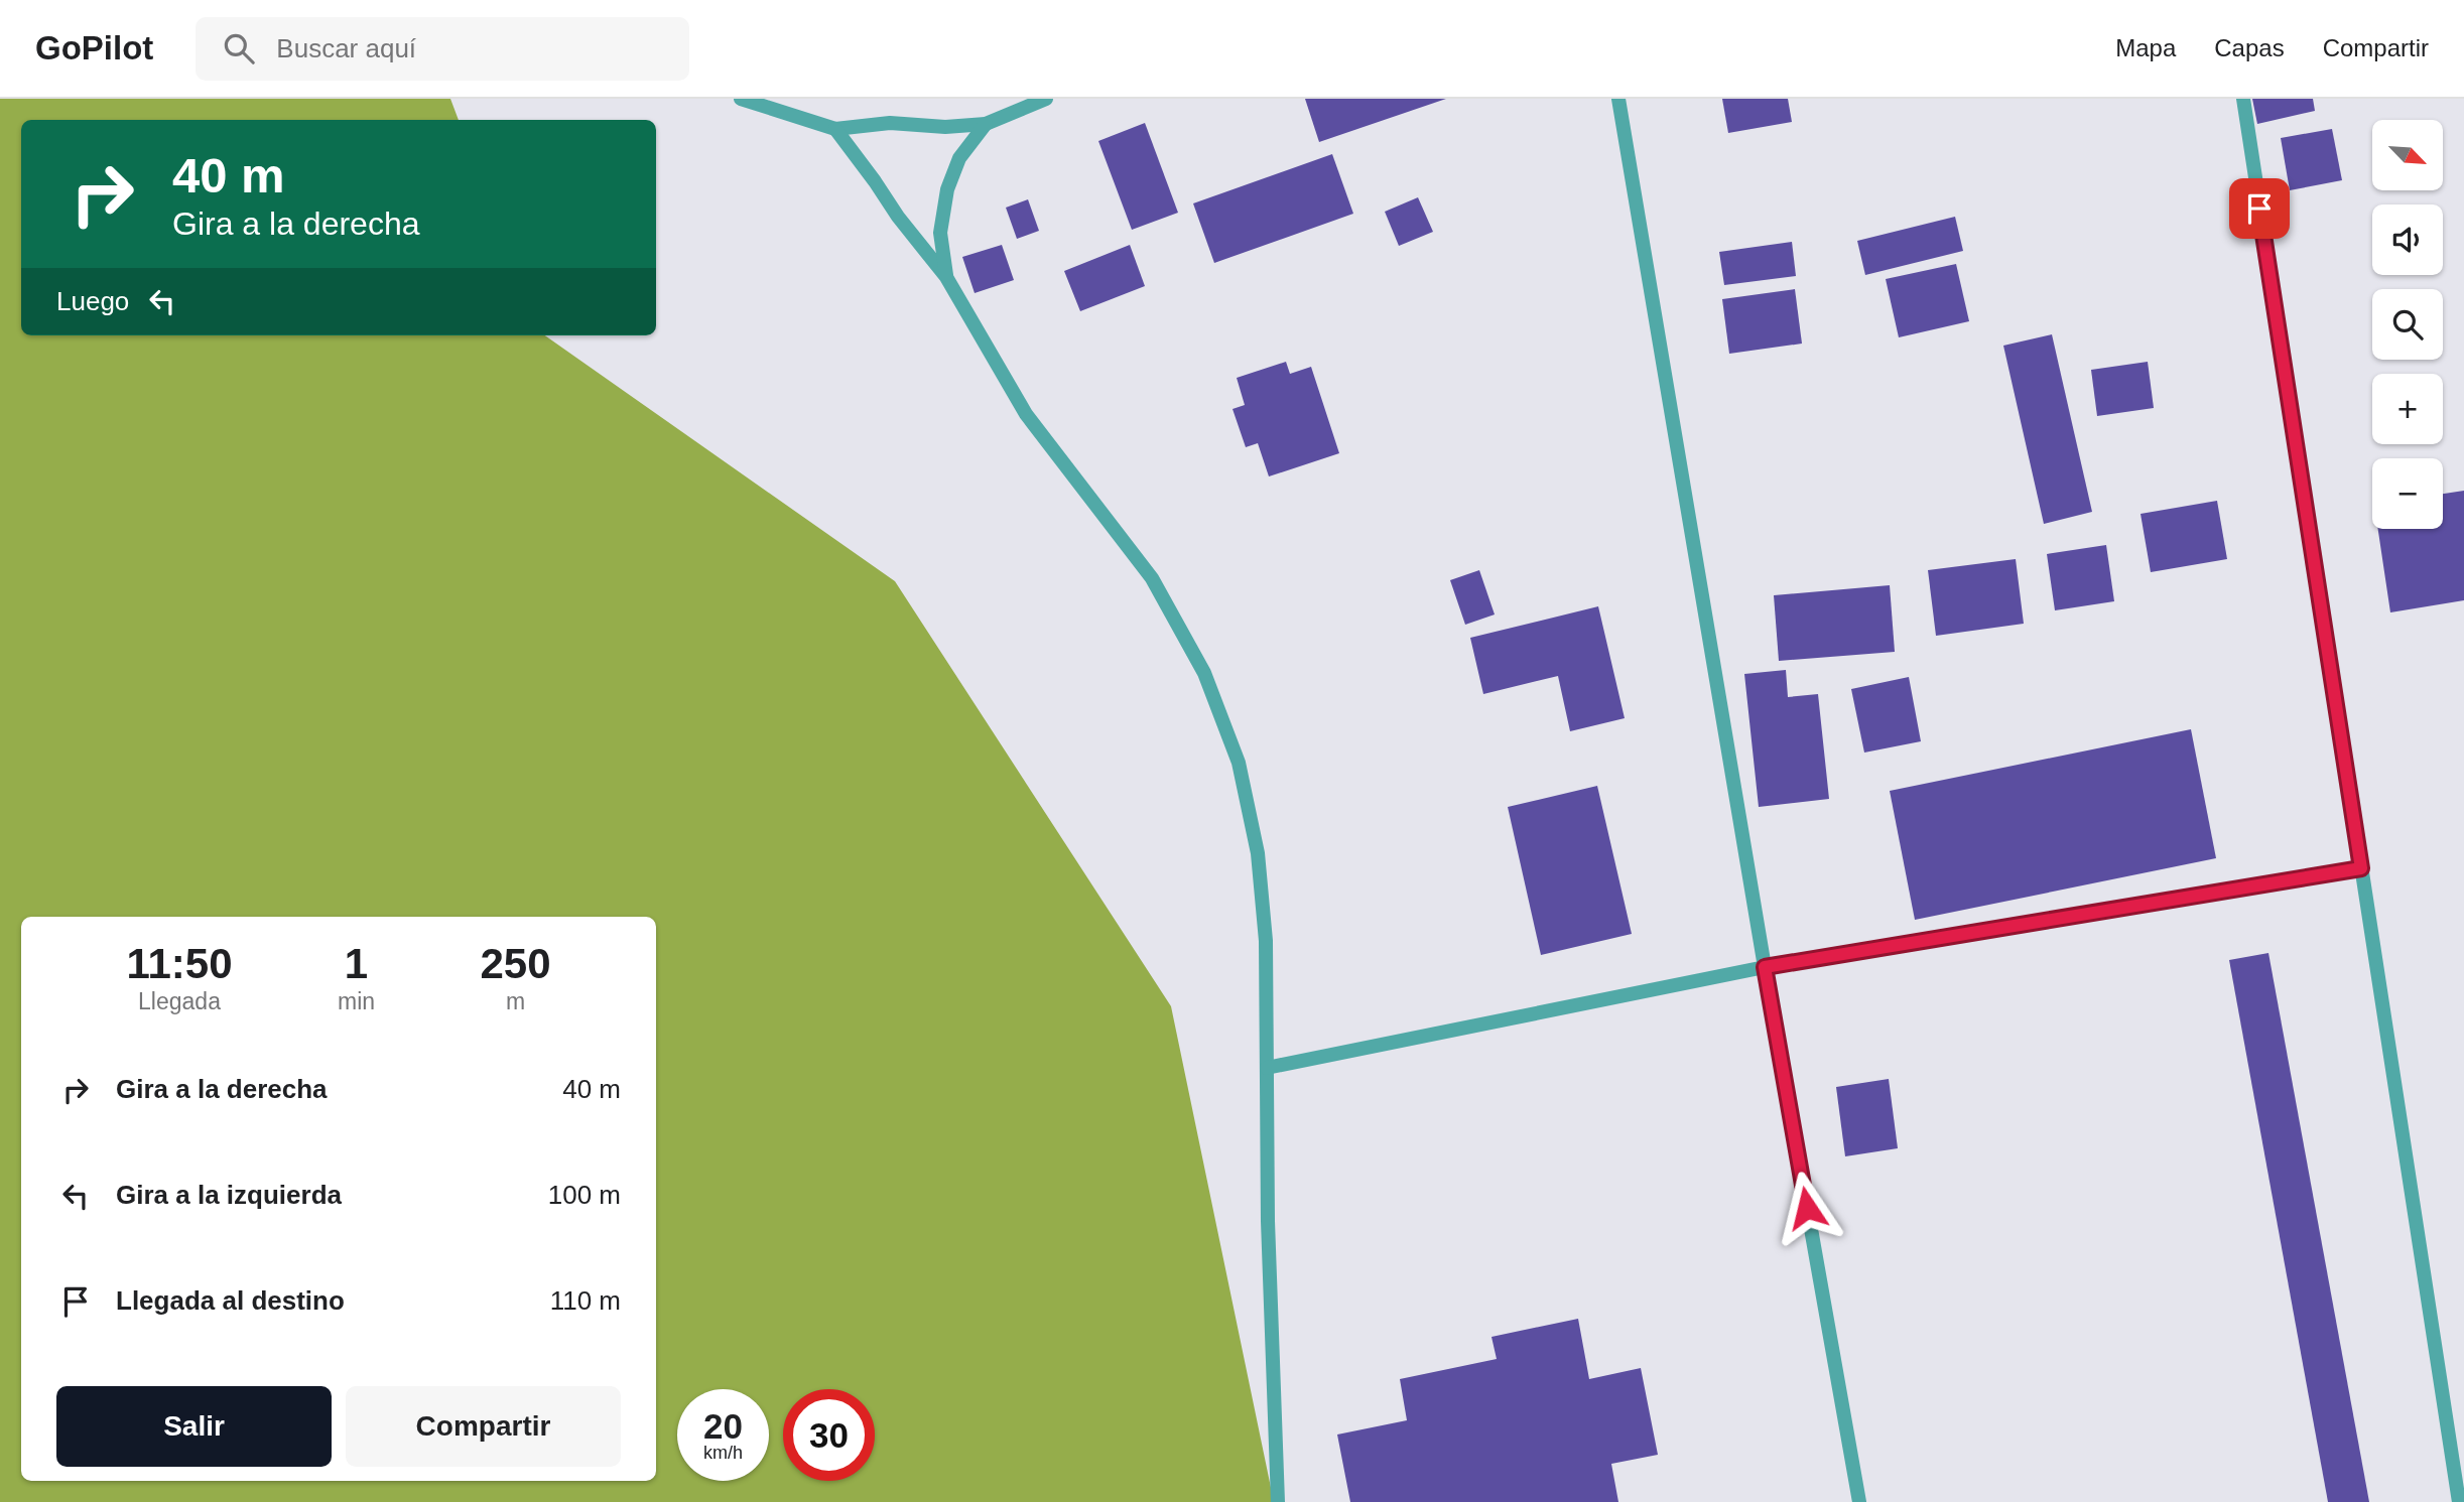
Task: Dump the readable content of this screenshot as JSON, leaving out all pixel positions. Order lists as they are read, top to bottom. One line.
{"north":"bottom right","page":{"header":"GoPilot","search":"Buscar aquí","nav":["Mapa","Capas","Compartir"],"map_buttons":["+","−"],"turn":["40 m","Gira a la derecha"],"then":"Luego","eta":["11:50","Llegada","1","min","250","m"],"list":[{"name":"Gira a la derecha","value":"40 m"},{"name":"Gira a la izquierda","value":"100 m"},{"name":"Llegada al destino","value":"110 m"}],"buttons":["Salir","Compartir"],"speed":"20 km/h","limit":"30"}}
